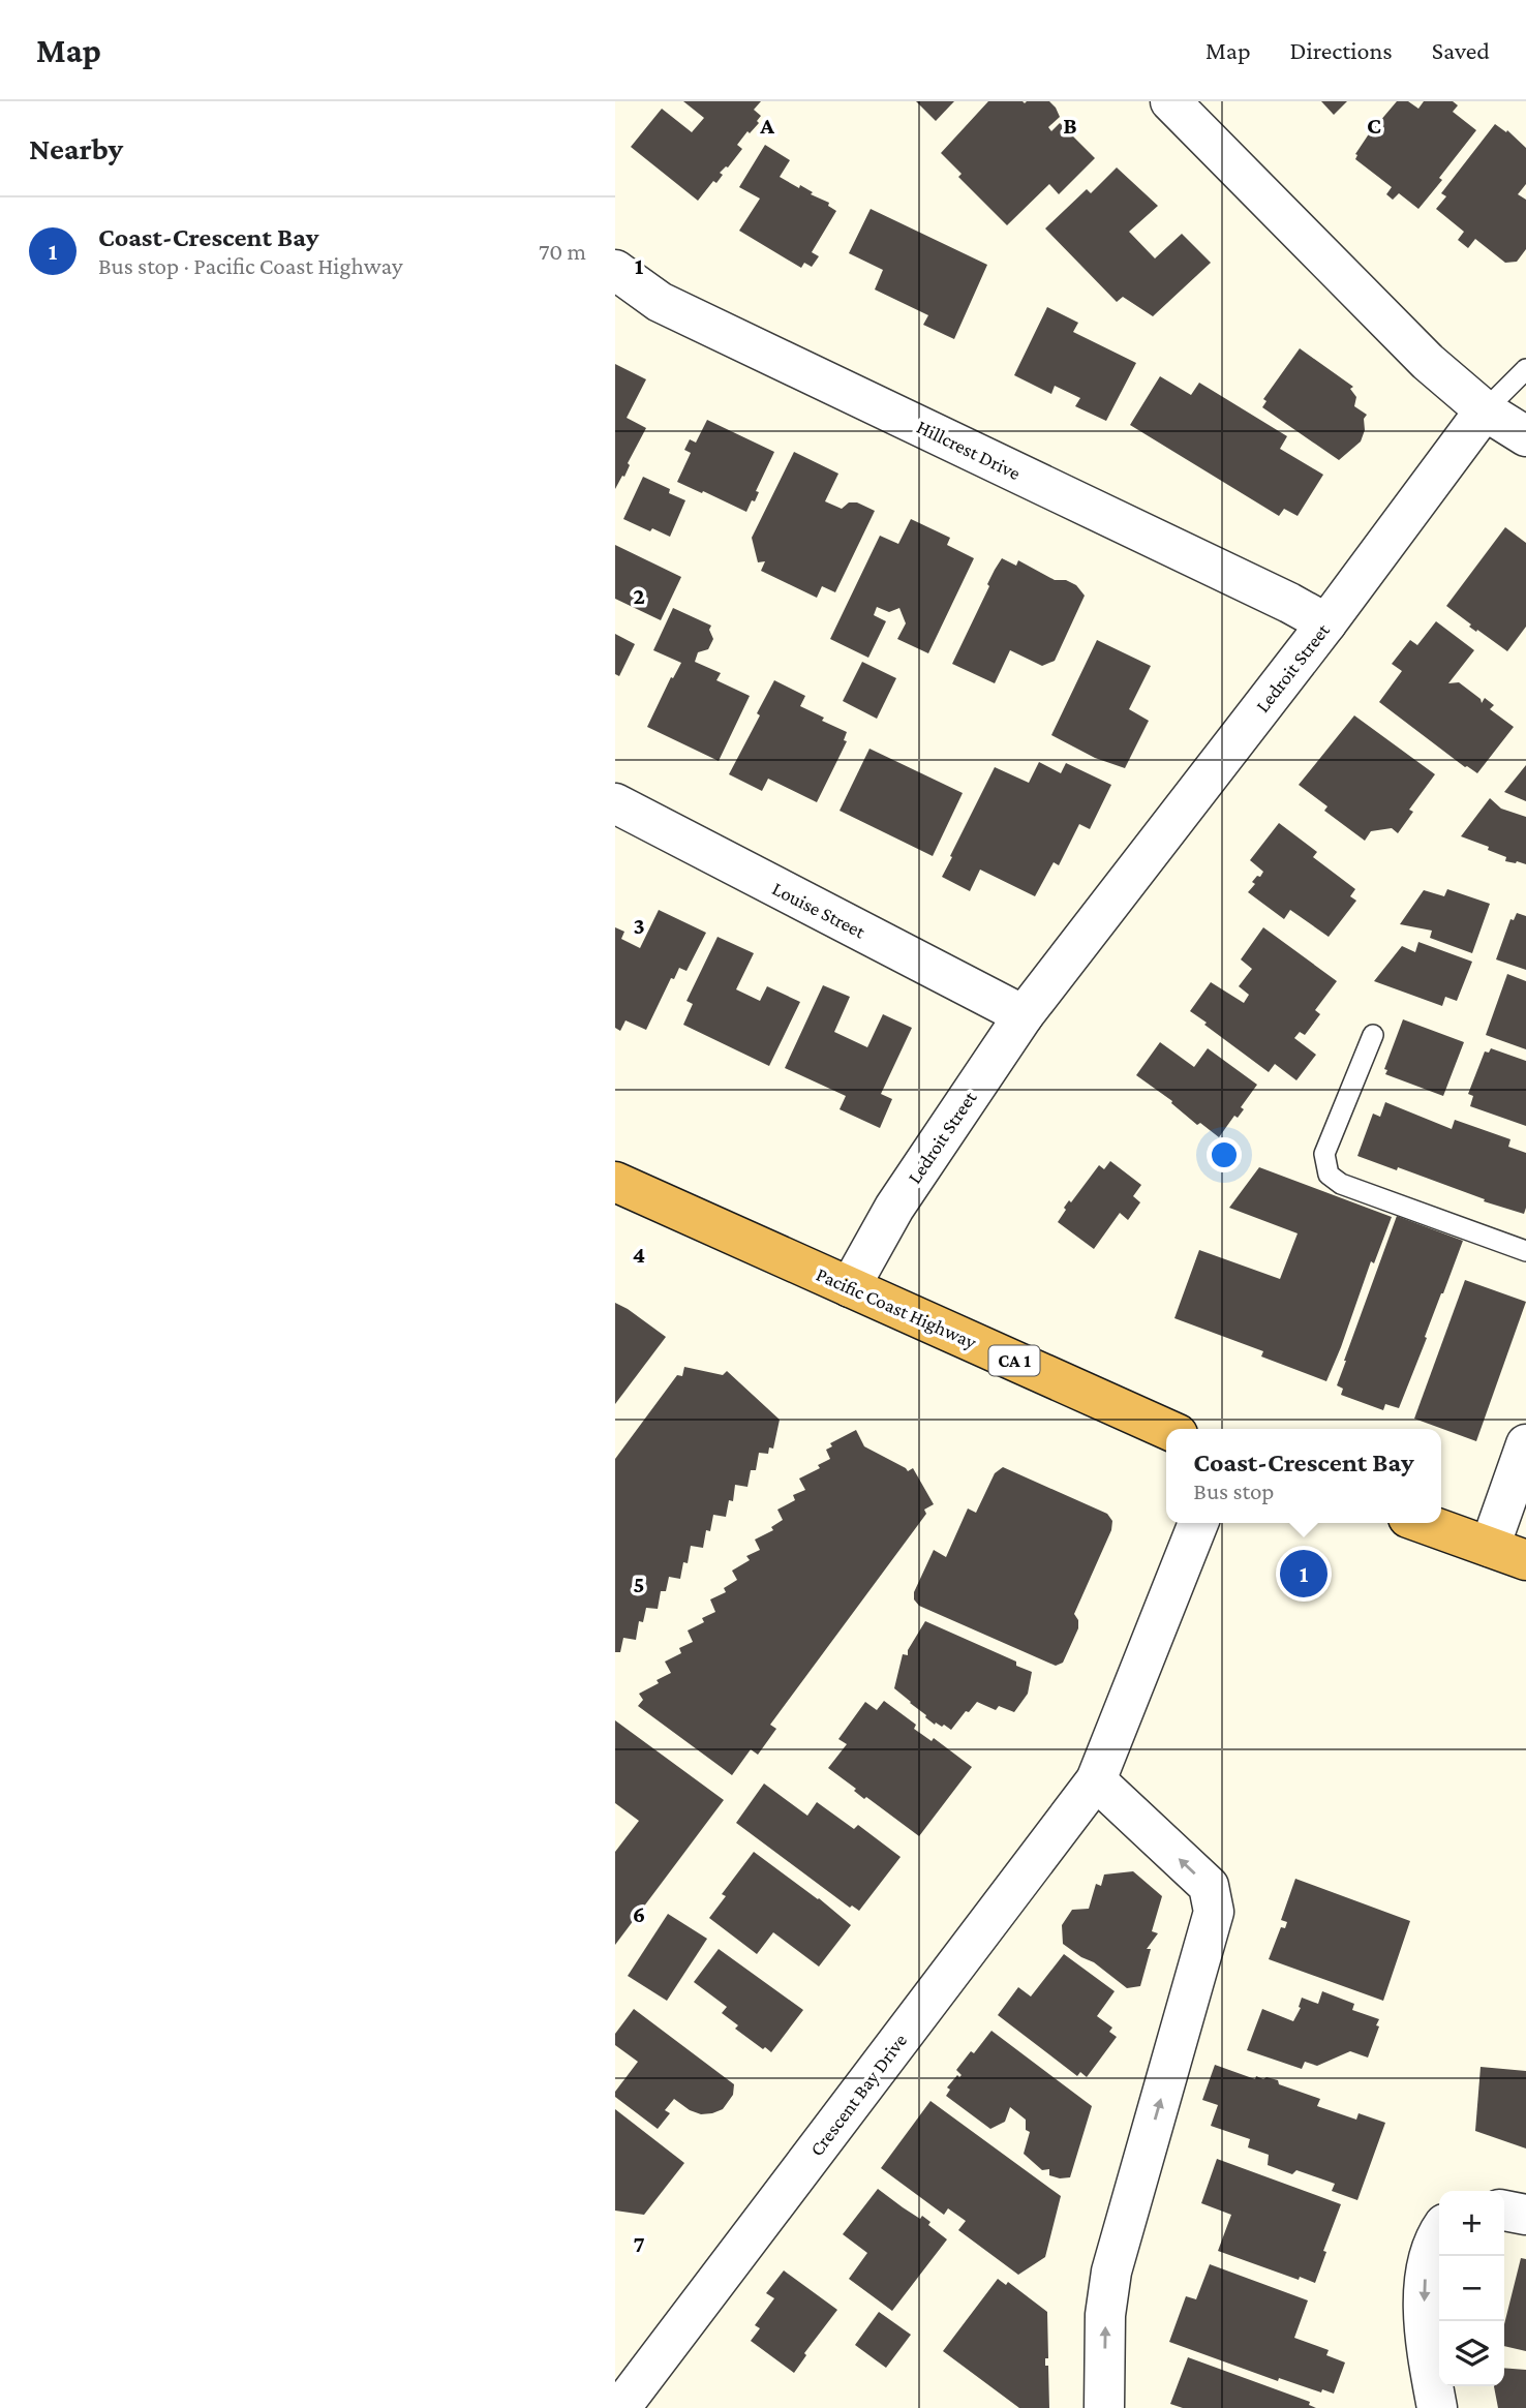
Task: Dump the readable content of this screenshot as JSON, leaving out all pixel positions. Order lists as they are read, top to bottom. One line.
{"streets":{"highway":["Pacific Coast Highway","CA 1"],"street":["Hillcrest Drive","Ledroit Street","Louise Street","Crescent Bay Drive"]},"crossings":[["Hillcrest Drive","Ledroit Street"],["Ledroit Street","Louise Street"],["Ledroit Street","Pacific Coast Highway"]],"page":{"header":"Map","nav":["Map","Directions","Saved"],"heading":"Nearby","list":[{"mark":"1","name":"Coast-Crescent Bay","note":"Bus stop · Pacific Coast Highway","value":"70 m"}],"popup":["Coast-Crescent Bay","Bus stop"],"pins":"1","map_buttons":["+","−"]},"grid":{"columns":["A","B","C"],"rows":["1","2","3","4","5","6","7"]}}
